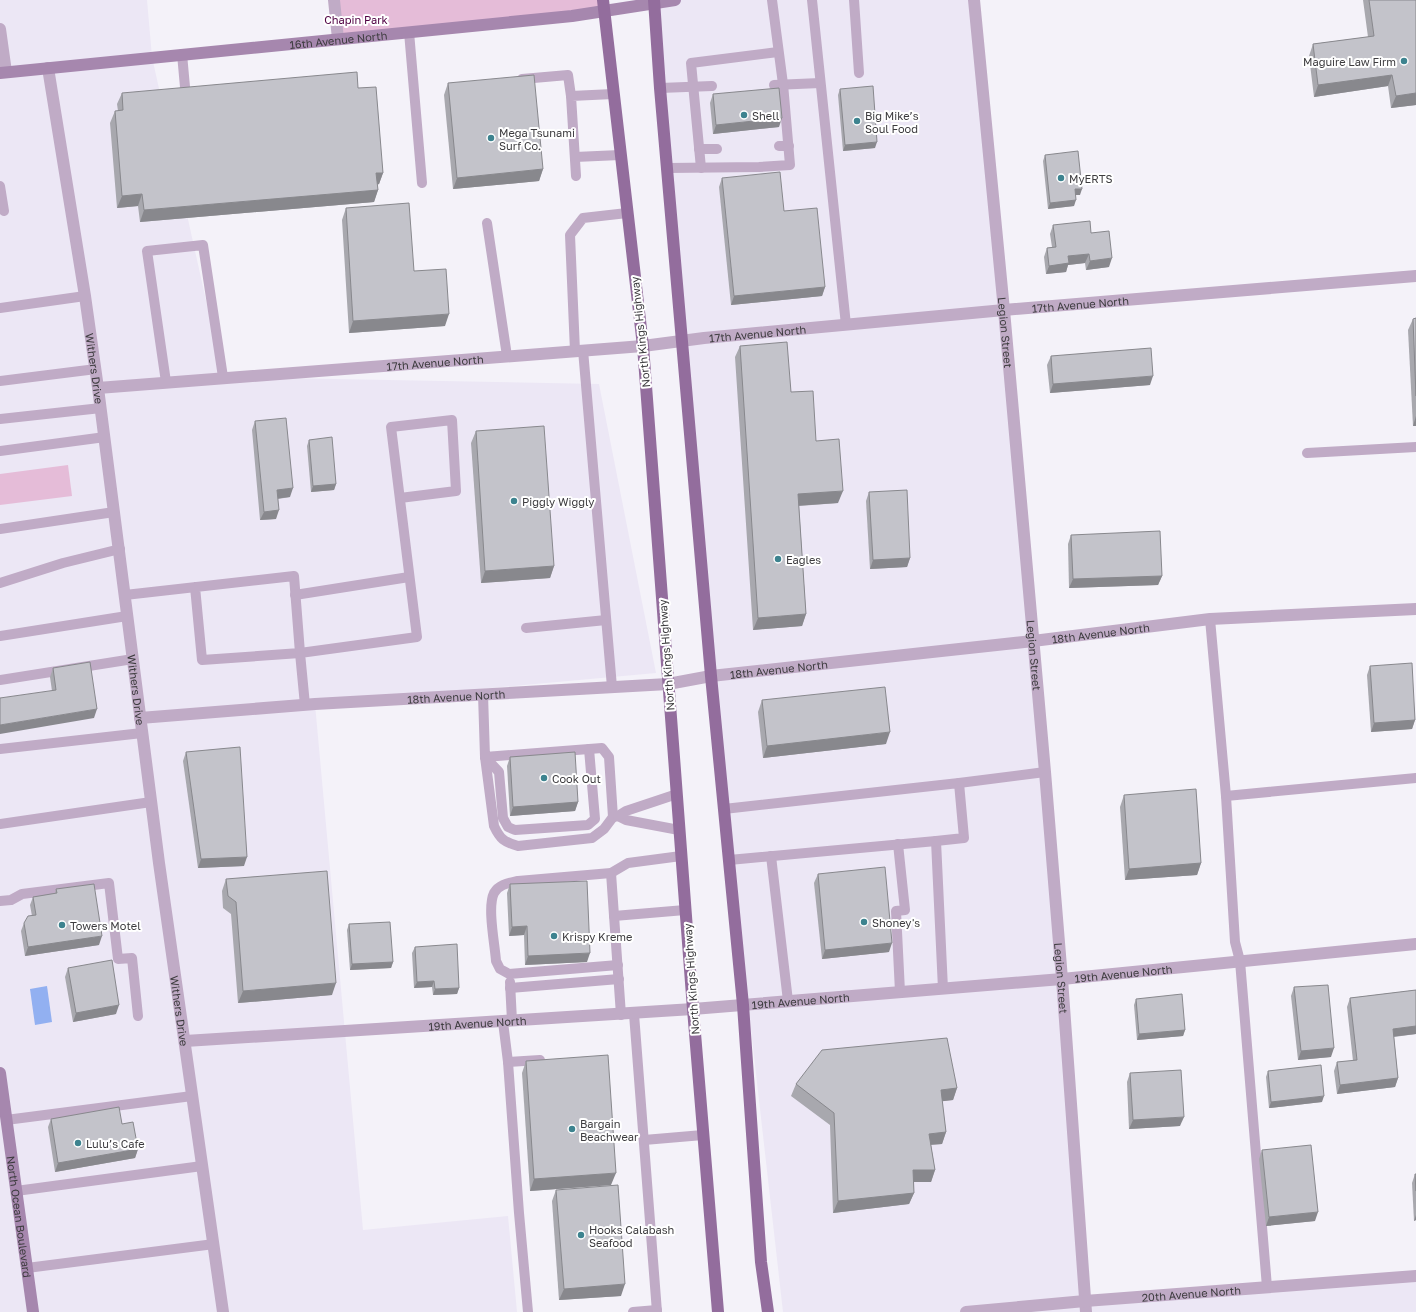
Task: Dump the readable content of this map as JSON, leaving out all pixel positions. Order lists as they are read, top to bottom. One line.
{"streets":{"main road":["North Kings Highway"],"street":["16th Avenue North","17th Avenue North","Legion Street","Withers Drive","18th Avenue North","19th Avenue North","North Ocean Boulevard","20th Avenue North"]},"crossings":[["16th Avenue North","North Kings Highway"],["16th Avenue North","Withers Drive"],["17th Avenue North","North Kings Highway"],["17th Avenue North","Legion Street"],["17th Avenue North","Withers Drive"],["North Kings Highway","18th Avenue North"],["North Kings Highway","19th Avenue North"],["Legion Street","18th Avenue North"],["Legion Street","19th Avenue North"],["Legion Street","20th Avenue North"],["Withers Drive","18th Avenue North"],["Withers Drive","19th Avenue North"]],"parks":["Chapin Park"],"places":["Maguire Law Firm","Shell","Big Mike’s Soul Food","Mega Tsunami Surf Co.","MyERTS","Piggly Wiggly","Eagles","Cook Out","Shoney's","Towers Motel","Krispy Kreme","Bargain Beachwear","Lulu’s Cafe","Hooks Calabash Seafood"]}
